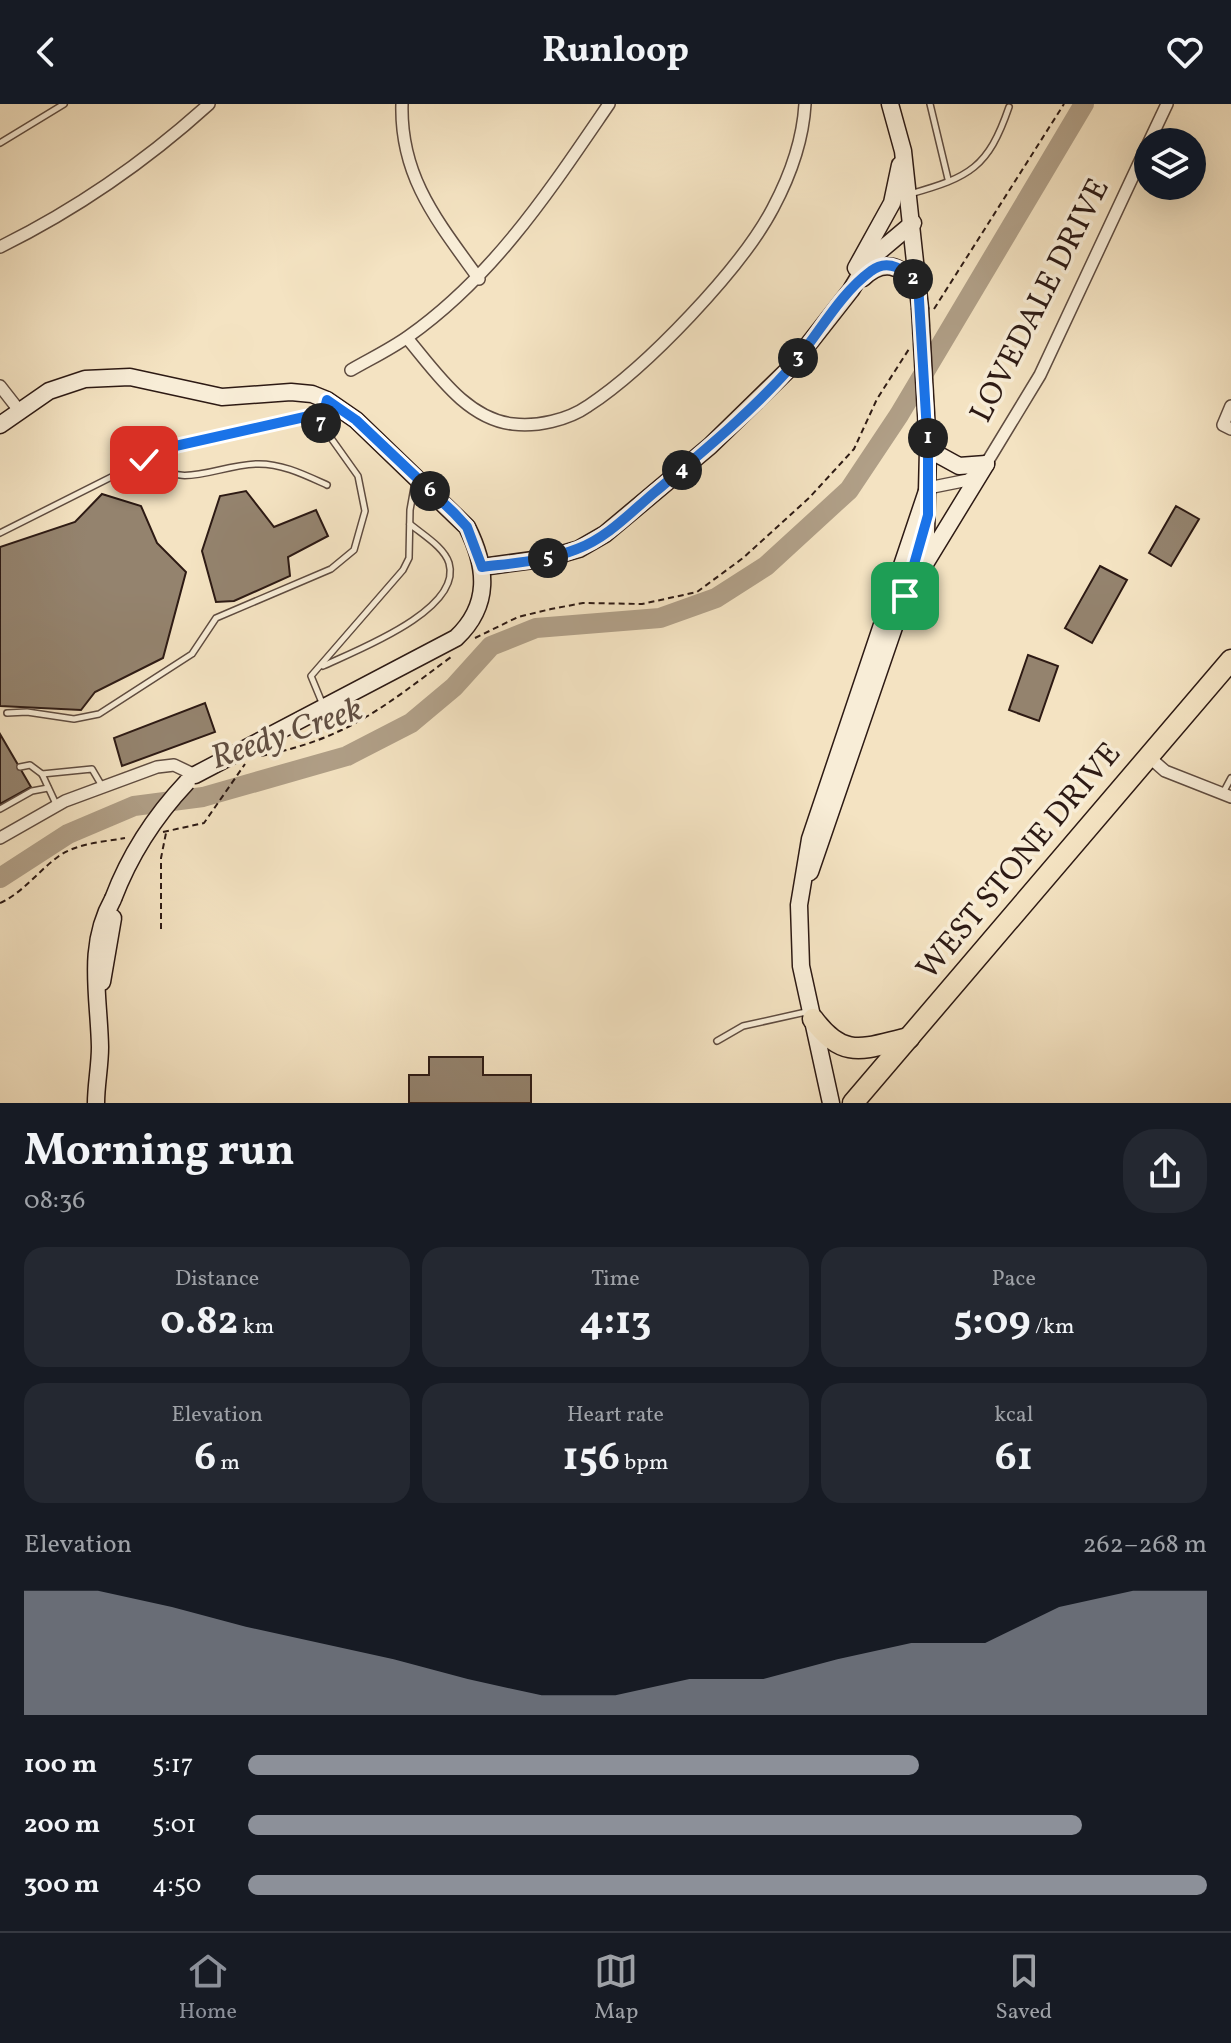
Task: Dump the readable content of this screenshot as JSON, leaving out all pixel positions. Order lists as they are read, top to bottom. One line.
{"streets":{"highway":["WEST STONE DRIVE"],"street":["LOVEDALE DRIVE"]},"water":["Reedy Creek"],"page":{"header":"Runloop","pins":["2","3","7","1","4","6","5"],"heading":["Morning run","08:36"],"stats":[["Distance","0.82 km"],["Time","4:13"],["Pace","5:09 /km"],["Elevation","6 m"],["Heart rate","156 bpm"],["kcal","61"]],"chart":["Elevation","262–268 m"],"list":[{"name":"100 m","note":"5:17"},{"name":"200 m","note":"5:01"},{"name":"300 m","note":"4:50"}],"tabs":["Home","Map","Saved"]}}
